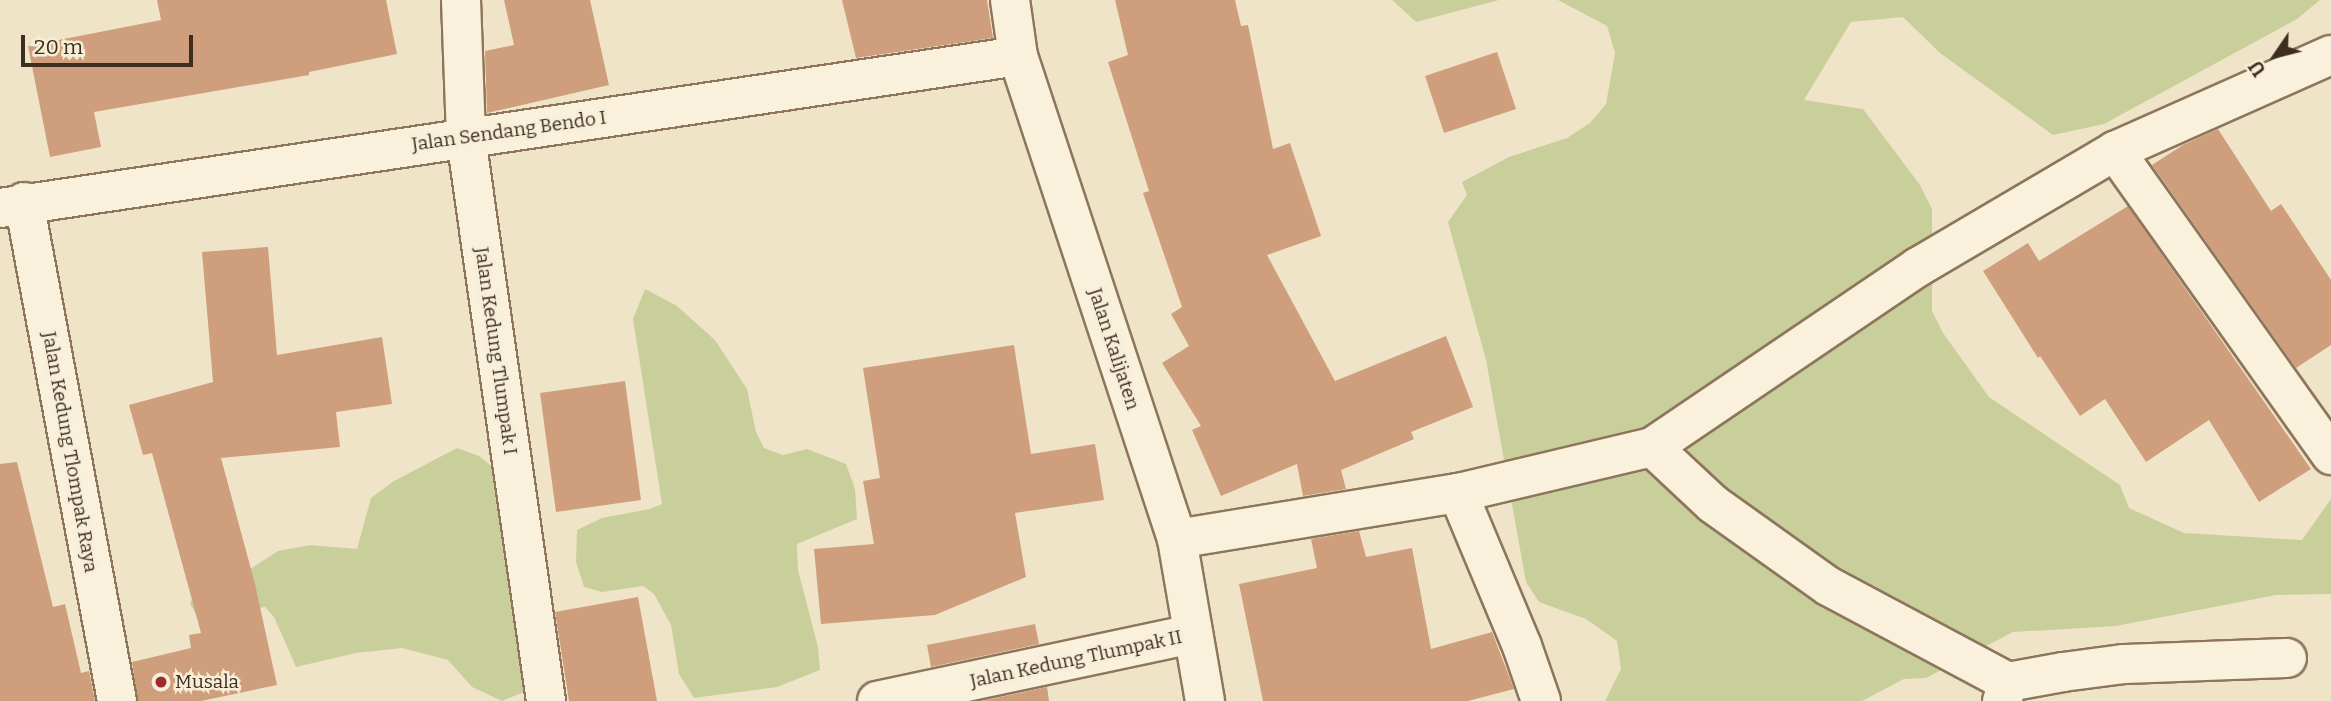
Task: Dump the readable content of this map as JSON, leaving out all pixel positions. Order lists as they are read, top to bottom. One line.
{"streets":{"street":["Jalan Sendang Bendo I","Jalan Kalijaten","Jalan Kedung Tlumpak I","Jalan Kedung Tlompak Raya","Jalan Kedung Tlumpak II"]},"crossings":[["Jalan Sendang Bendo I","Jalan Kalijaten"],["Jalan Sendang Bendo I","Jalan Kedung Tlumpak I"],["Jalan Sendang Bendo I","Jalan Kedung Tlompak Raya"],["Jalan Kalijaten","Jalan Kedung Tlumpak II"]],"places":["Musala"],"scale_bar":"20 m","north":"bottom left"}
